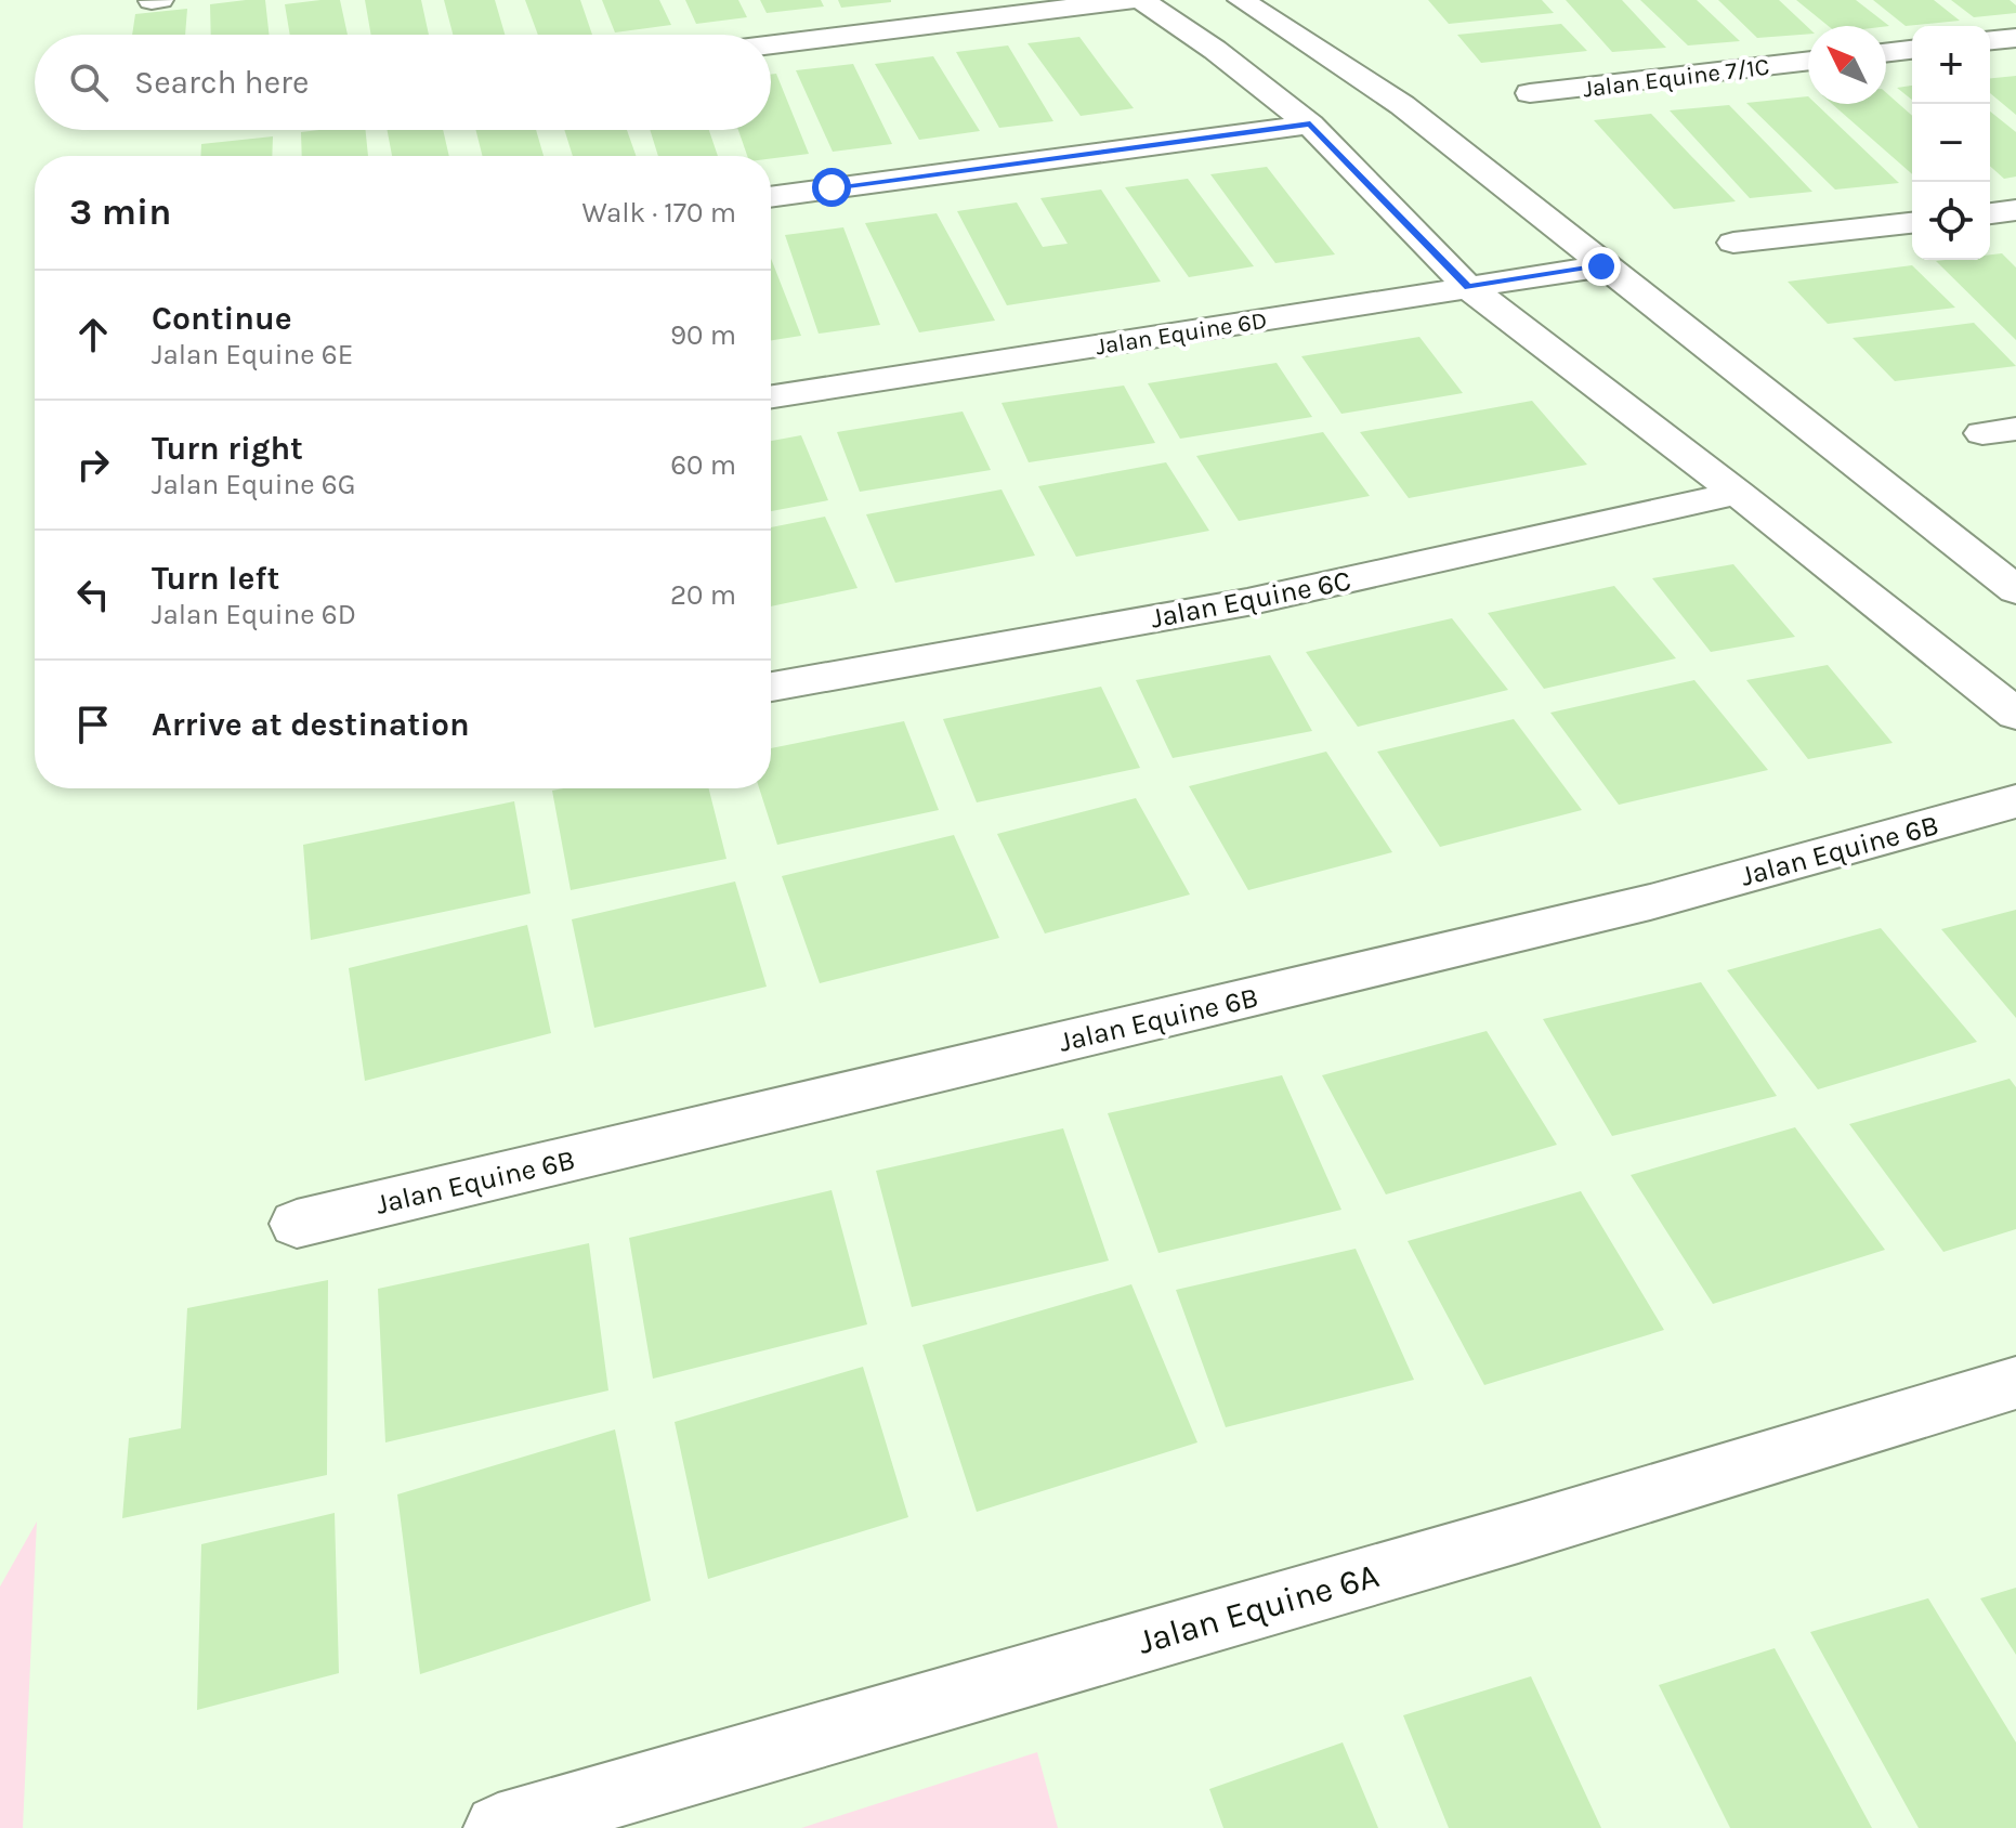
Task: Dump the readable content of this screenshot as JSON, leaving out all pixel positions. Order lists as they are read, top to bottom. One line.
{"streets":{"street":["Jalan Equine 7/1C","Jalan Equine 6D","Jalan Equine 6C","Jalan Equine 6B","Jalan Equine 6A"]},"north":"top left","page":{"map_buttons":["+","−"],"search":"Search here","heading":["3 min","Walk · 170 m"],"list":[["Continue","Jalan Equine 6E","90 m"],["Turn right","Jalan Equine 6G","60 m"],["Turn left","Jalan Equine 6D","20 m"],"Arrive at destination"]}}
